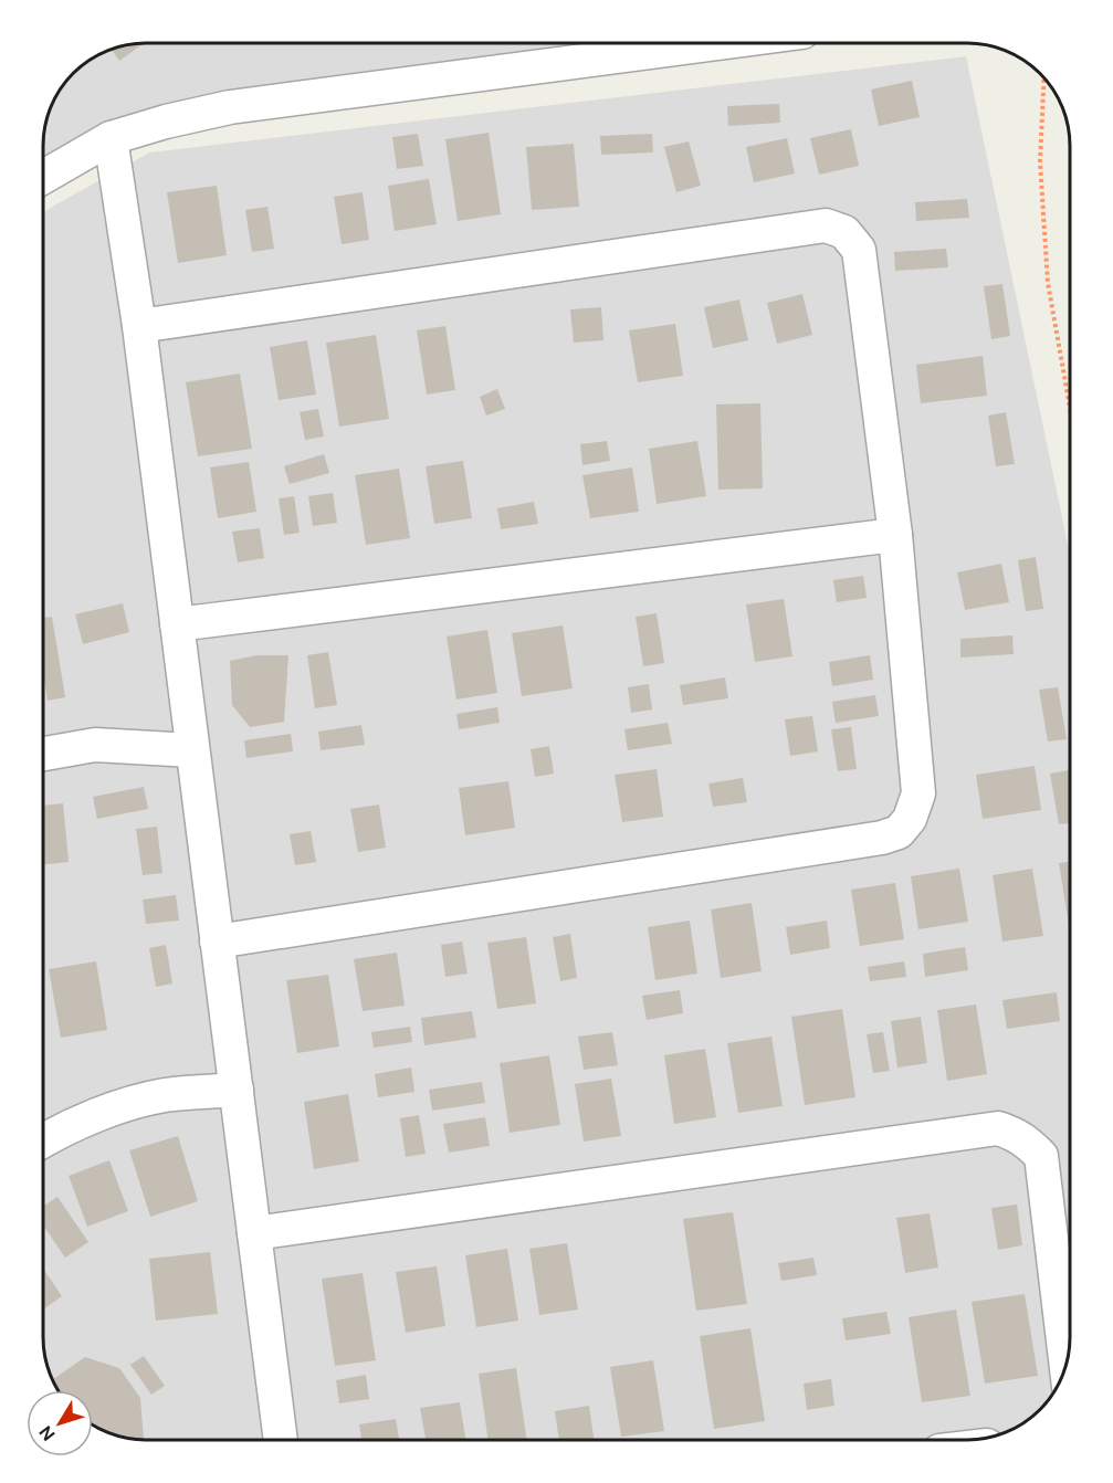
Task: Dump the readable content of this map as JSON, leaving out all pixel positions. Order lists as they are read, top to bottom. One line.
{"north":"bottom left"}
